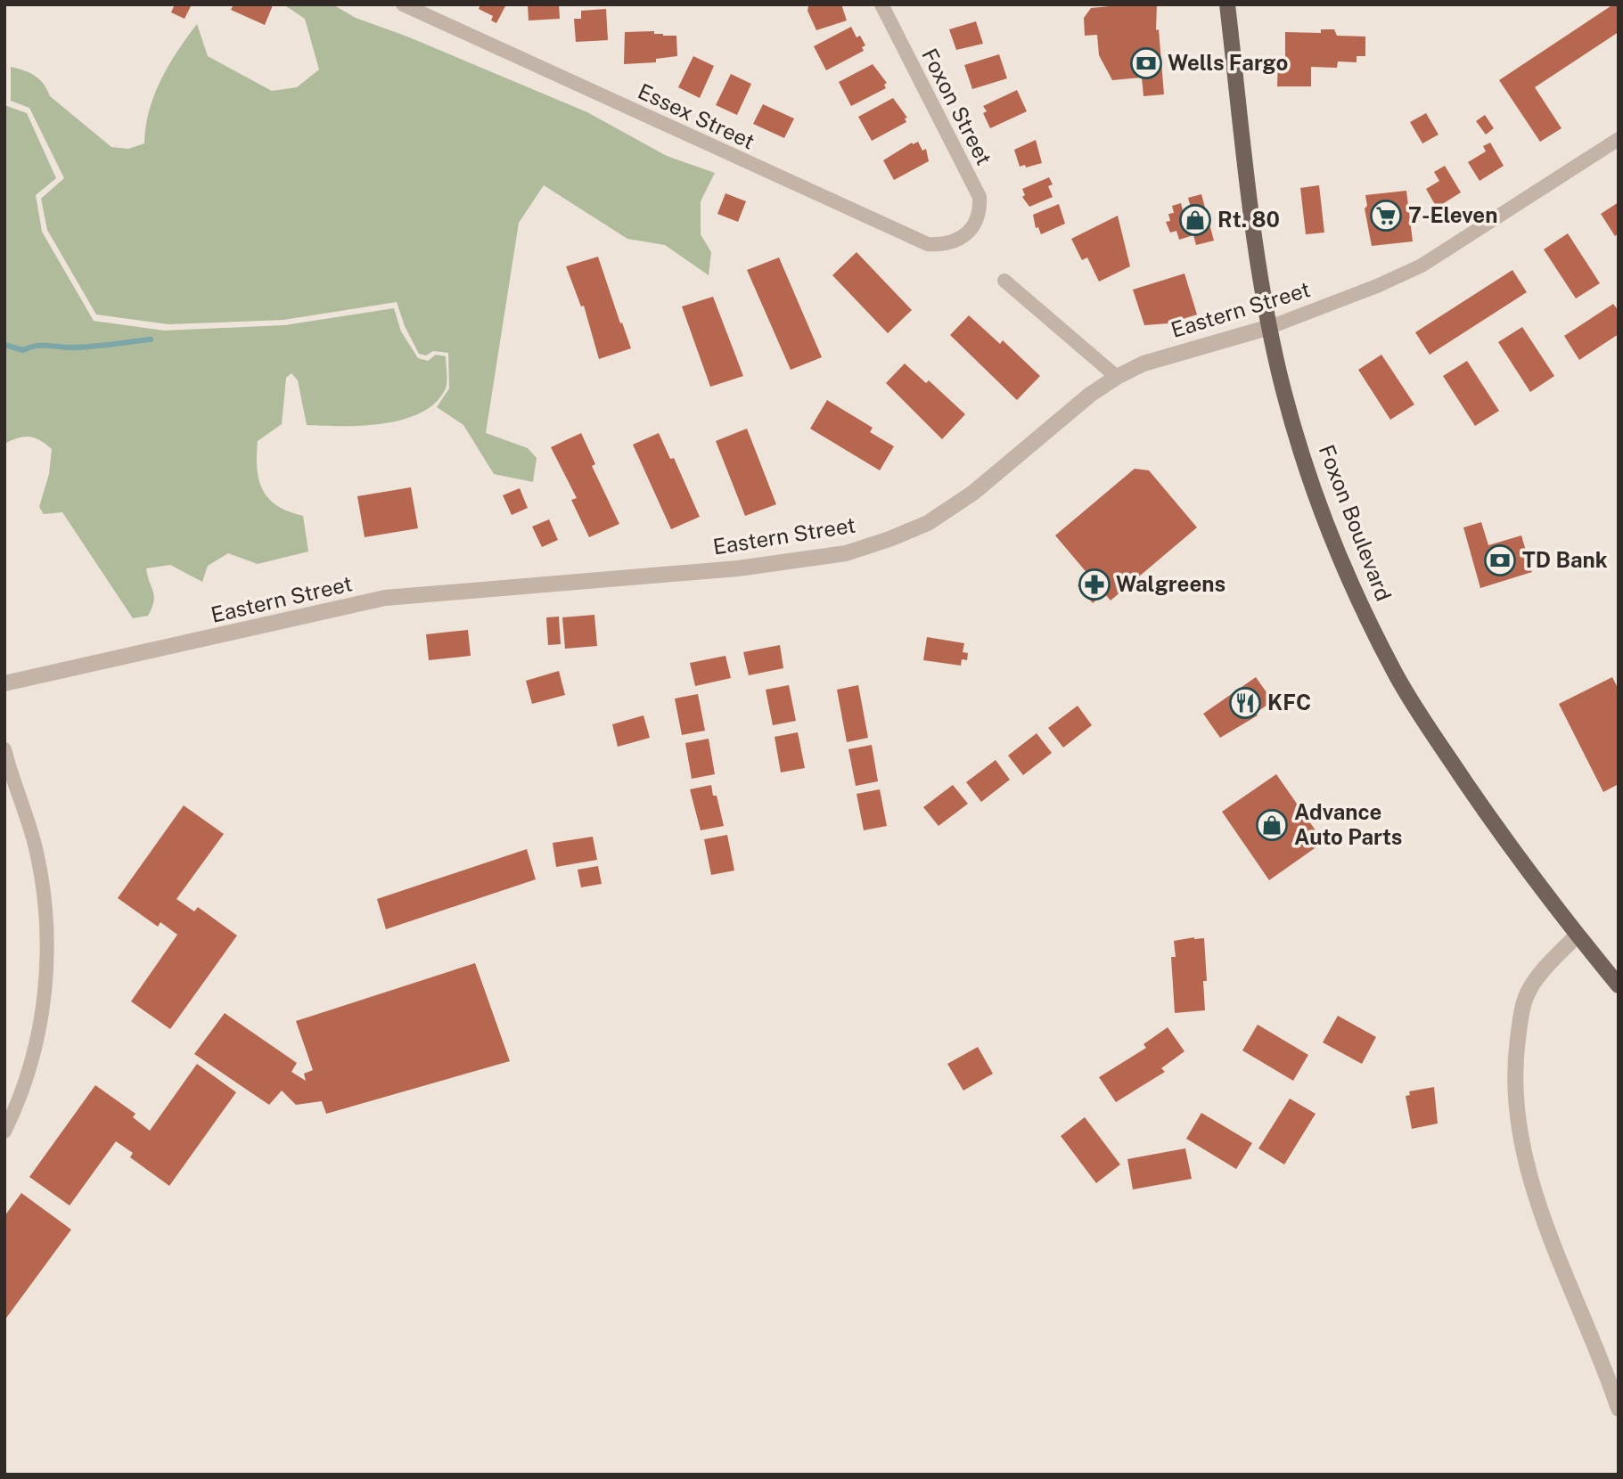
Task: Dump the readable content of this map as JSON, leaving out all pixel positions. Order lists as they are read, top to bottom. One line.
{"streets":{"main road":["Foxon Boulevard"],"street":["Foxon Street","Essex Street","Eastern Street"]},"crossings":[["Foxon Street","Essex Street"],["Eastern Street","Foxon Boulevard"]],"places":{"bank":["Wells Fargo","TD Bank"],"supermarket":["7-Eleven"],"shop":["Rt. 80","Advance Auto Parts"],"pharmacy":["Walgreens"],"restaurant":["KFC"]}}
